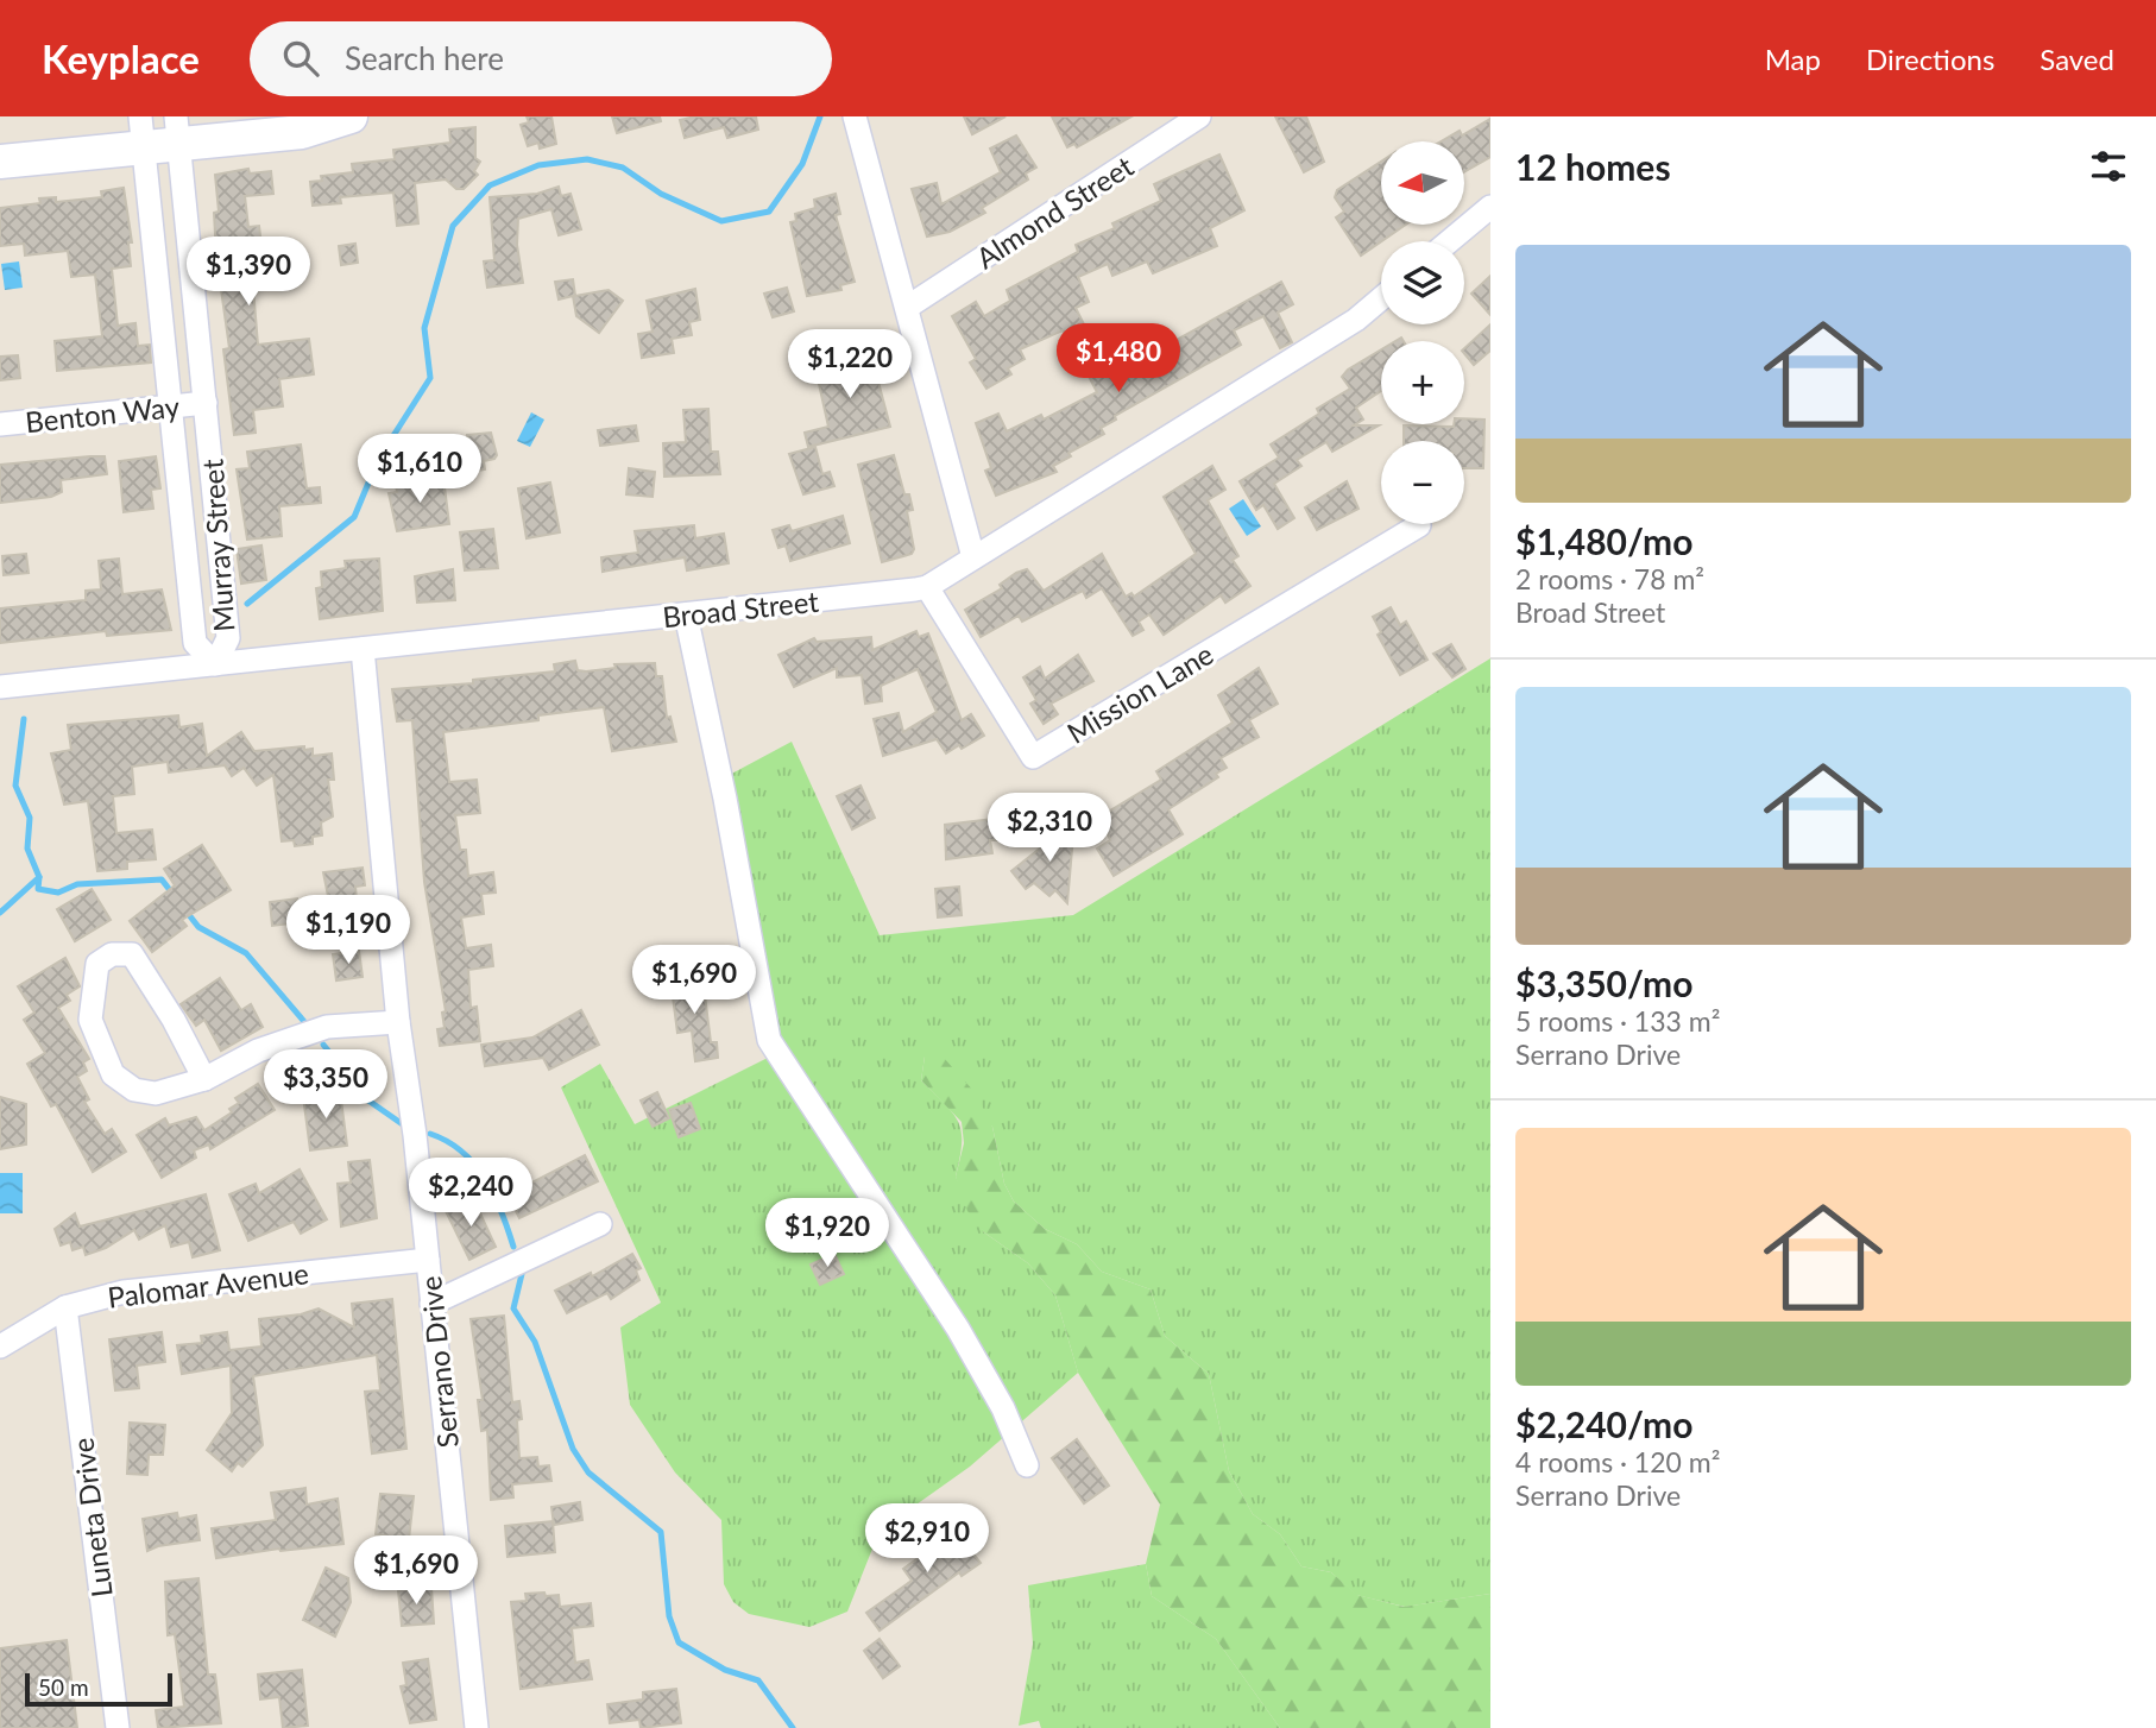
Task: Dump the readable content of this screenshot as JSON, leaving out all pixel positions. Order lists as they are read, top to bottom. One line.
{"streets":{"street":["Almond Street","Benton Way","Murray Street","Broad Street","Mission Lane","Palomar Avenue","Serrano Drive","Luneta Drive"]},"crossings":[["Benton Way","Murray Street"],["Murray Street","Broad Street"],["Broad Street","Mission Lane"],["Broad Street","Serrano Drive"],["Palomar Avenue","Serrano Drive"],["Palomar Avenue","Luneta Drive"]],"scale_bar":"50 m","north":"left","page":{"header":"Keyplace","search":"Search here","nav":["Map","Directions","Saved"],"heading":"12 homes","map_buttons":["+","−"],"list":[{"name":"$1,480/mo","note":"2 rooms · 78 m² · Broad Street"},{"name":"$3,350/mo","note":"5 rooms · 133 m² · Serrano Drive"},{"name":"$2,240/mo","note":"4 rooms · 120 m² · Serrano Drive"}],"price":["$1,390","$1,480","$1,220","$1,610","$2,310","$1,190","$1,690","$3,350","$2,240","$1,920","$2,910","$1,690"],"scale":"50 m"}}
